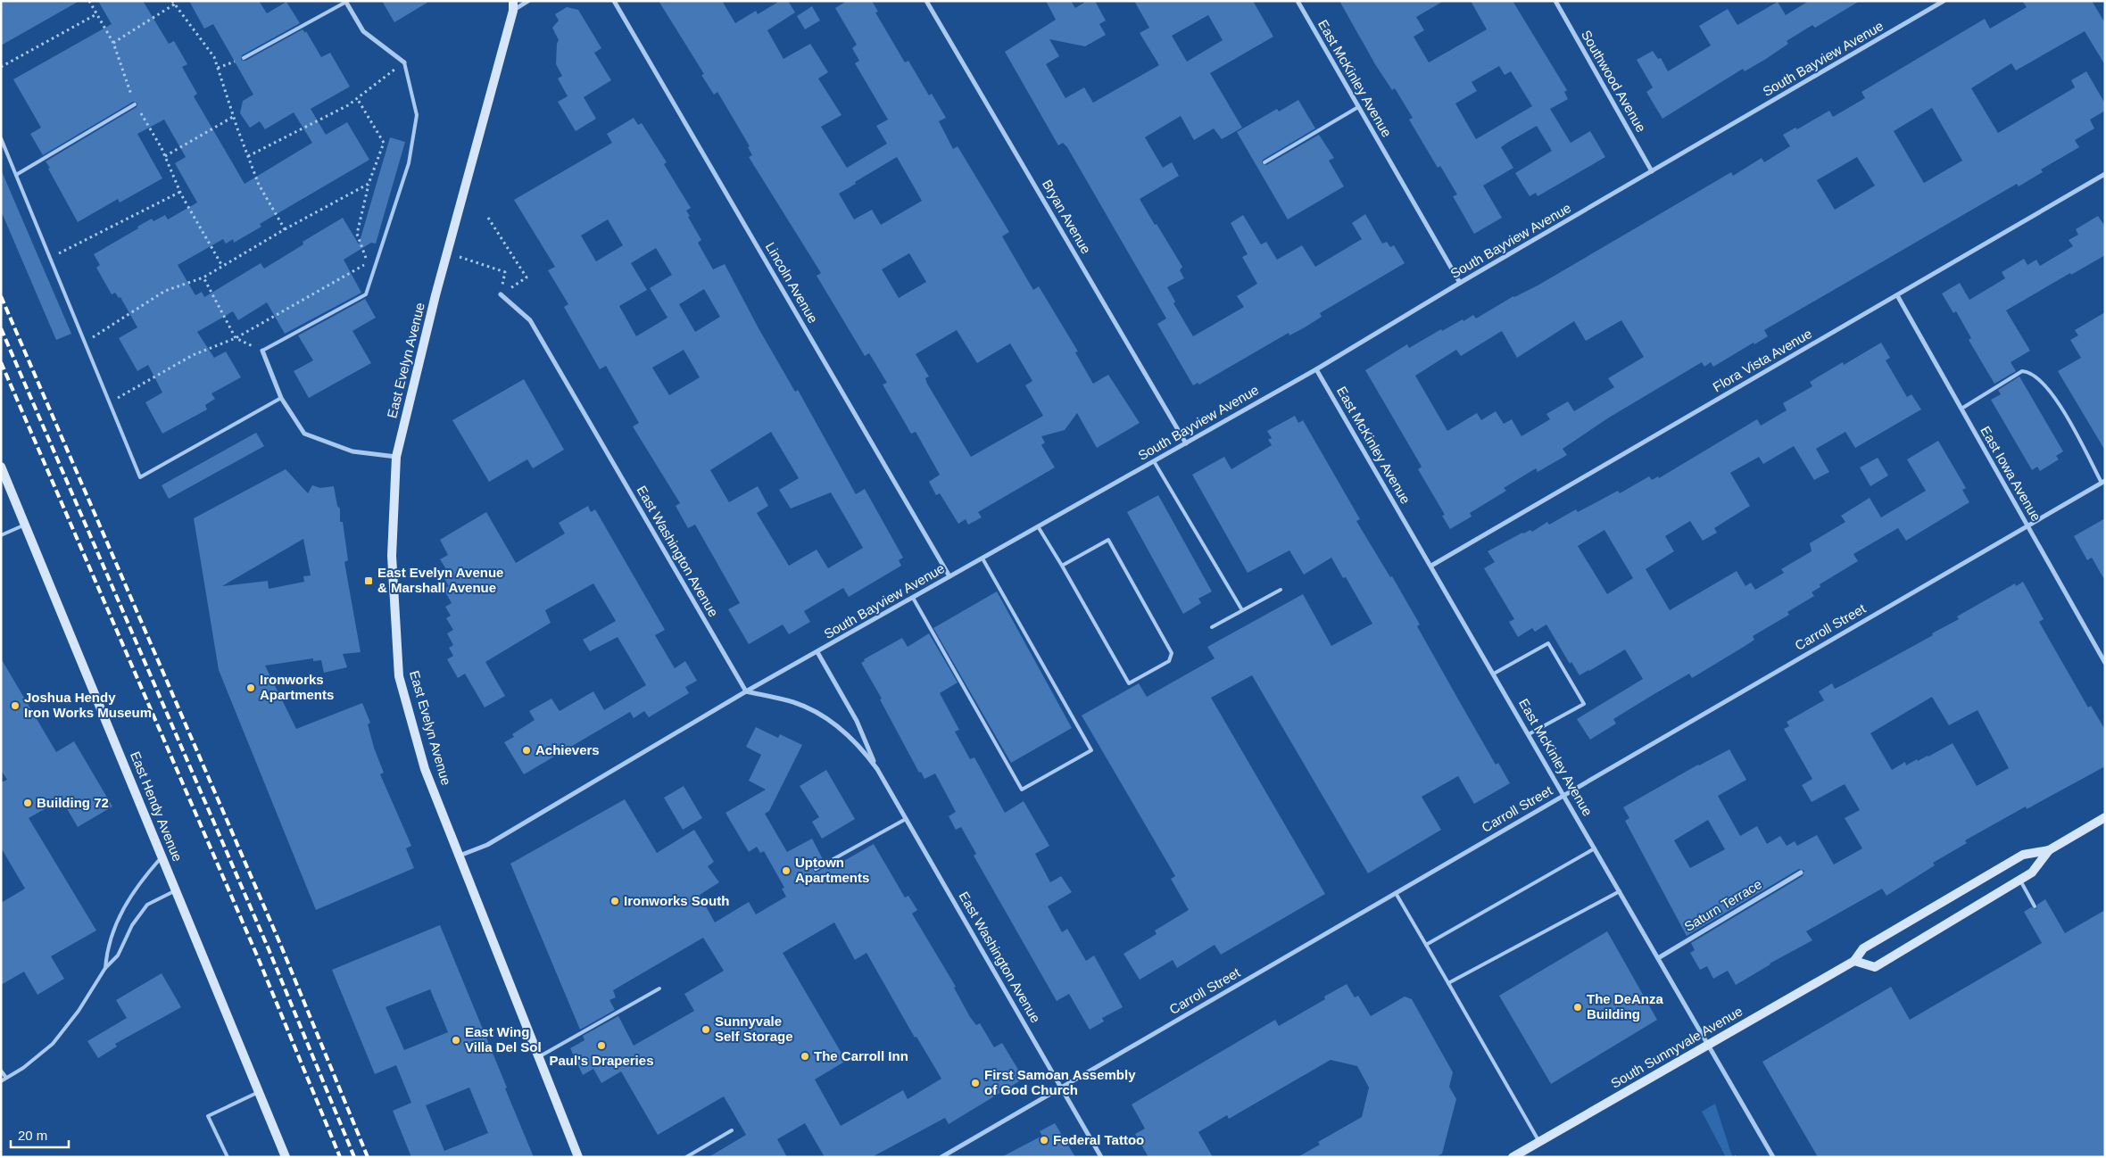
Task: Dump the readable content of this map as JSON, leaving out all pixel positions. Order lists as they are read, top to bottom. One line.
{"streets":{"main road":["East Evelyn Avenue","East Hendy Avenue","South Sunnyvale Avenue"],"street":["South Bayview Avenue","East McKinley Avenue","Southwood Avenue","Bryan Avenue","Lincoln Avenue","Flora Vista Avenue","East Iowa Avenue","East Washington Avenue","Carroll Street","Saturn Terrace"]},"crossings":[["South Bayview Avenue","East McKinley Avenue"],["South Bayview Avenue","Southwood Avenue"],["South Bayview Avenue","Bryan Avenue"],["South Bayview Avenue","Lincoln Avenue"],["South Bayview Avenue","East Evelyn Avenue"],["South Bayview Avenue","East Washington Avenue"],["East McKinley Avenue","Flora Vista Avenue"],["East McKinley Avenue","Carroll Street"],["East McKinley Avenue","Saturn Terrace"],["East McKinley Avenue","South Sunnyvale Avenue"],["Flora Vista Avenue","East Iowa Avenue"],["East Iowa Avenue","Carroll Street"],["East Washington Avenue","Carroll Street"]],"places":{"transit":["East Evelyn Avenue & Marshall Avenue"],"other":["Ironworks Apartments","Joshua Hendy Iron Works Museum","Achievers","Building 72","Uptown Apartments","Ironworks South","The DeAnza Building","Sunnyvale Self Storage","East Wing Villa Del Sol","Paul's Draperies","The Carroll Inn","First Samoan Assembly of God Church","Federal Tattoo"]},"scale_bar":"20 m"}
